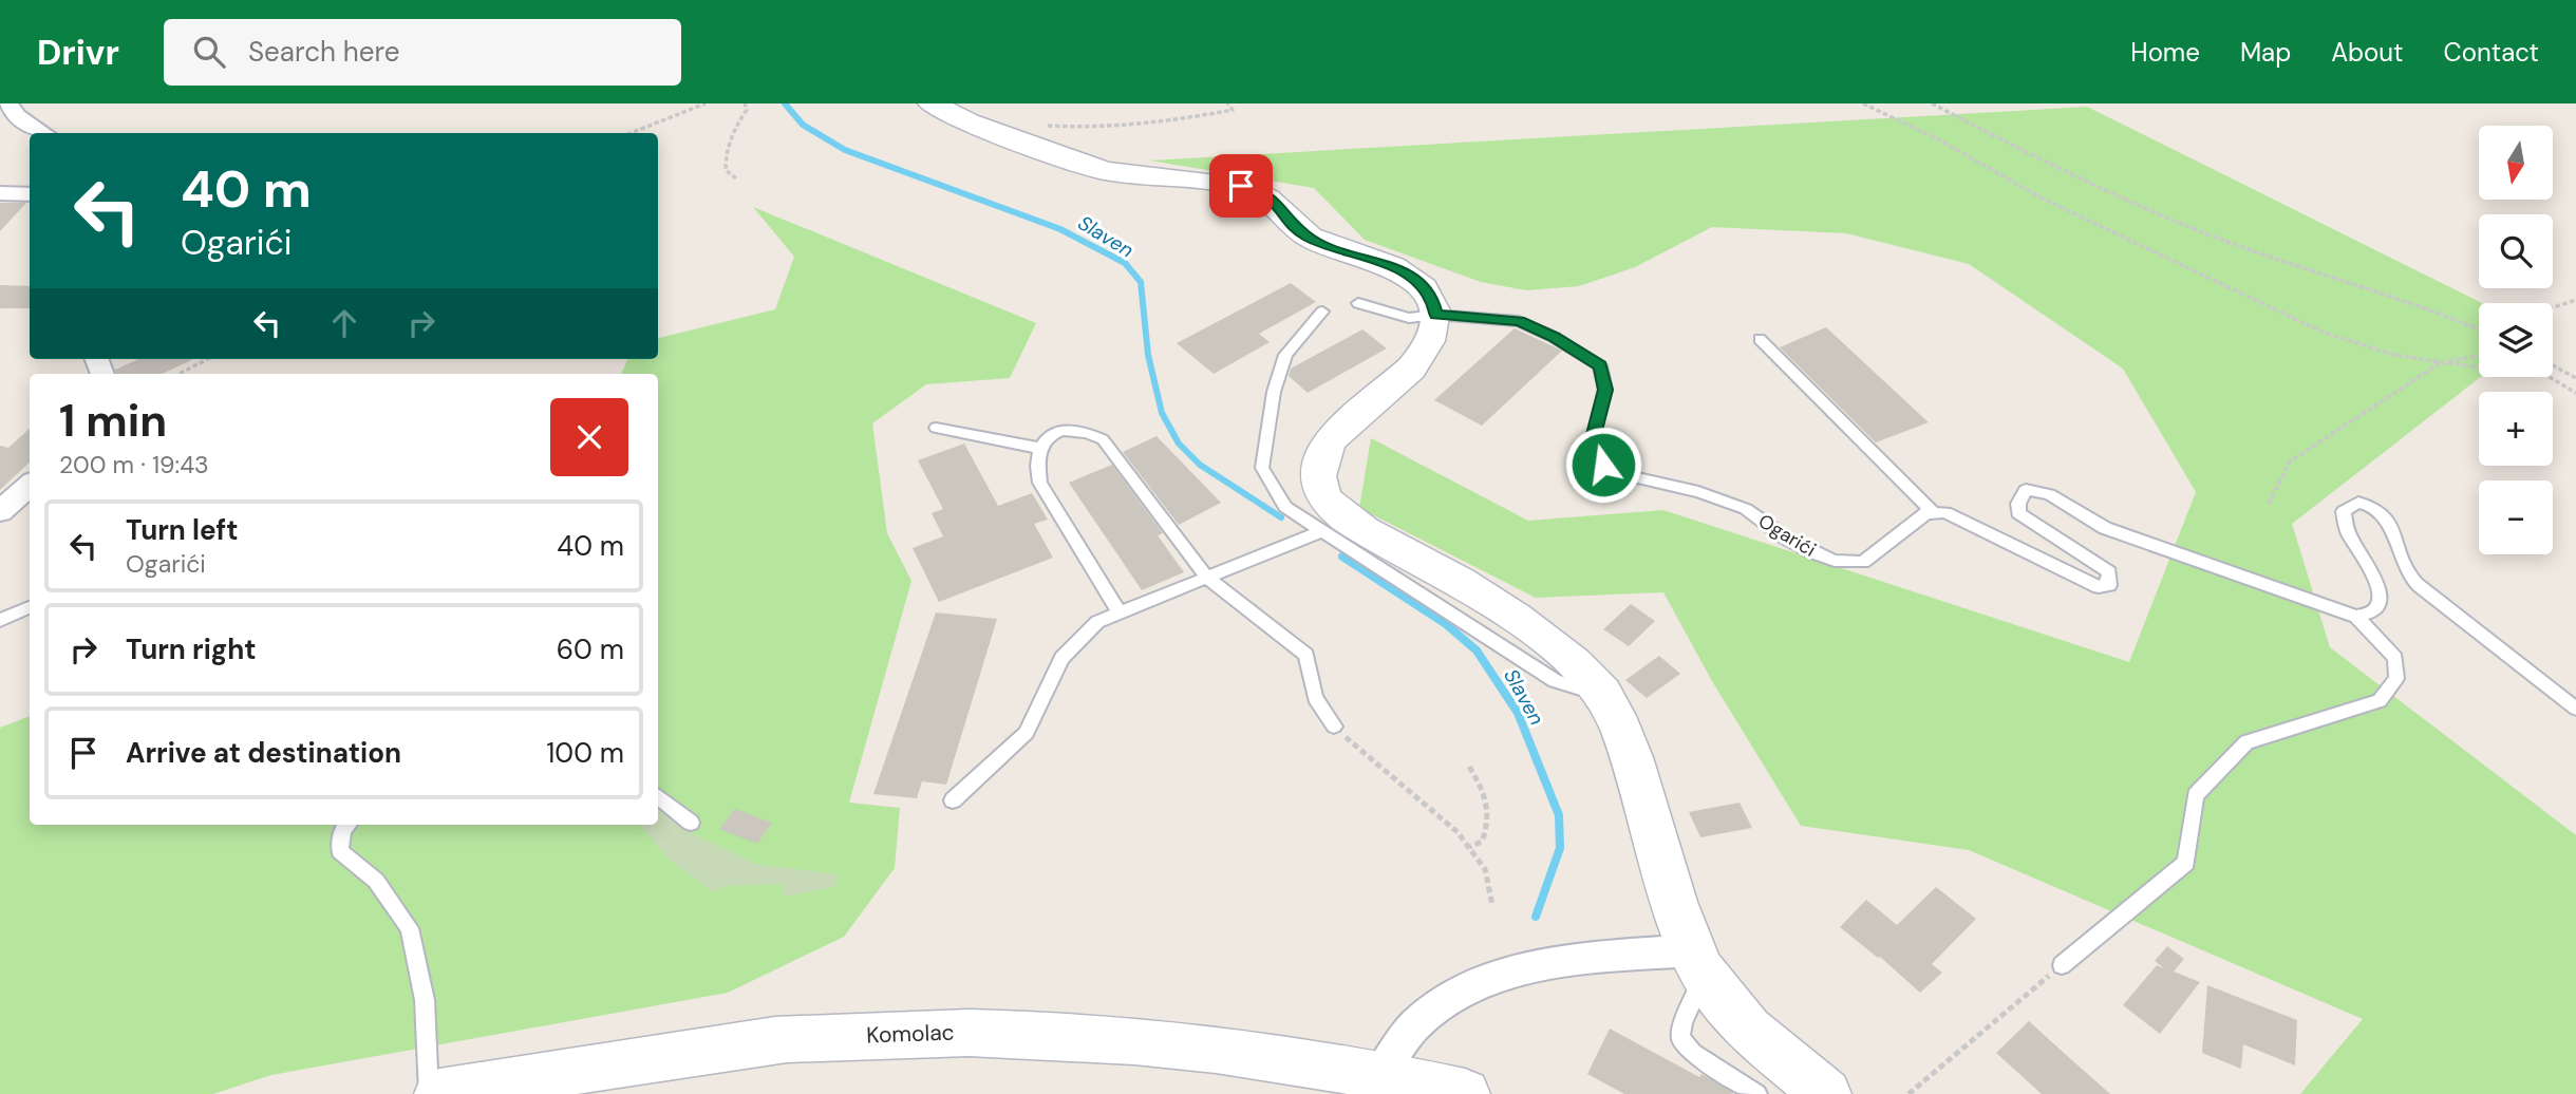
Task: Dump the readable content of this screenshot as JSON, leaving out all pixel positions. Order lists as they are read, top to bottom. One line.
{"streets":{"street":["Komolac"],"lane":["Ogarići"]},"water":["Slaven"],"north":"bottom","page":{"header":"Drivr","search":"Search here","nav":["Home","Map","About","Contact"],"map_buttons":["+","−"],"turn":["40 m","Ogarići"],"heading":["1 min","200 m · 19:43"],"list":[{"name":"Turn left","note":"Ogarići","value":"40 m"},{"name":"Turn right","value":"60 m"},{"name":"Arrive at destination","value":"100 m"}]}}
